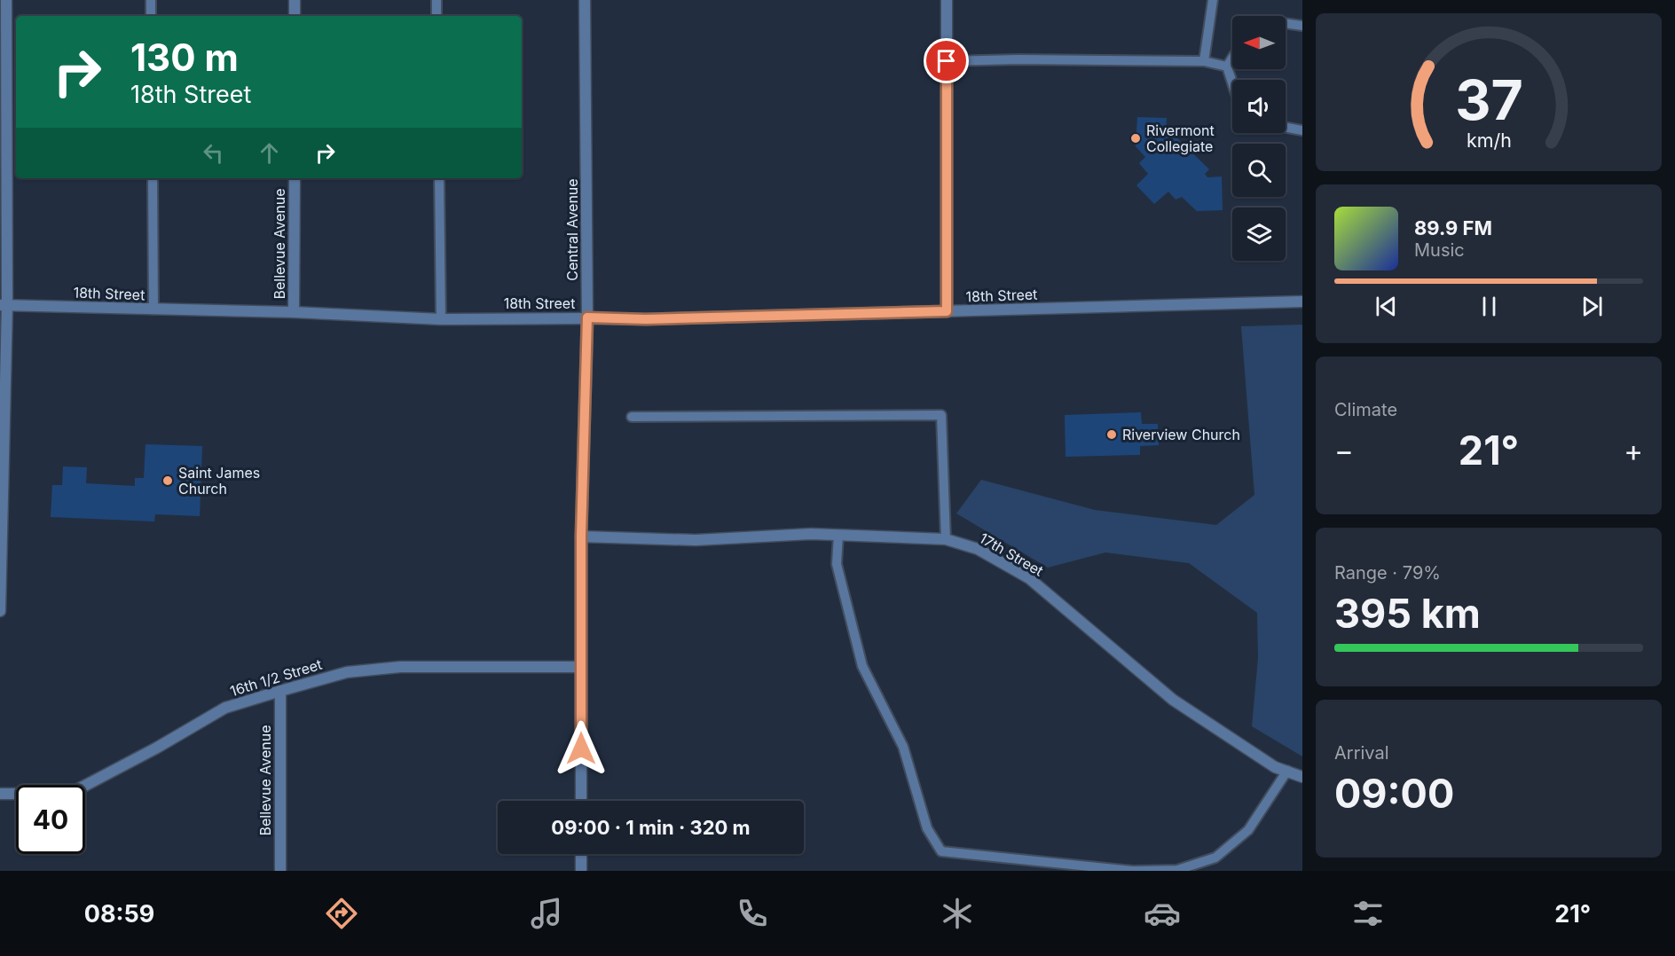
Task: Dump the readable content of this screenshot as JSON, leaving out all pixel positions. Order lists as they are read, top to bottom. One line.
{"streets":{"street":["Central Avenue","Bellevue Avenue","18th Street","17th Street","16th 1/2 Street"]},"crossings":[["Central Avenue","18th Street"],["Central Avenue","17th Street"],["Central Avenue","16th 1/2 Street"],["Bellevue Avenue","18th Street"],["Bellevue Avenue","16th 1/2 Street"]],"places":["Rivermont Collegiate","Riverview Church","Saint James Church"],"north":"left","page":{"turn":["130 m","18th Street"],"song":["89.9 FM","Music"],"tile":["Climate",["Range · 79%","395 km"],["Arrival","09:00"]],"heat":["−","21°","+"],"limit":"40","trip":"09:00 · 1 min · 320 m","tabs":["08:59","21°"],"gauge":["37","km/h"]}}
